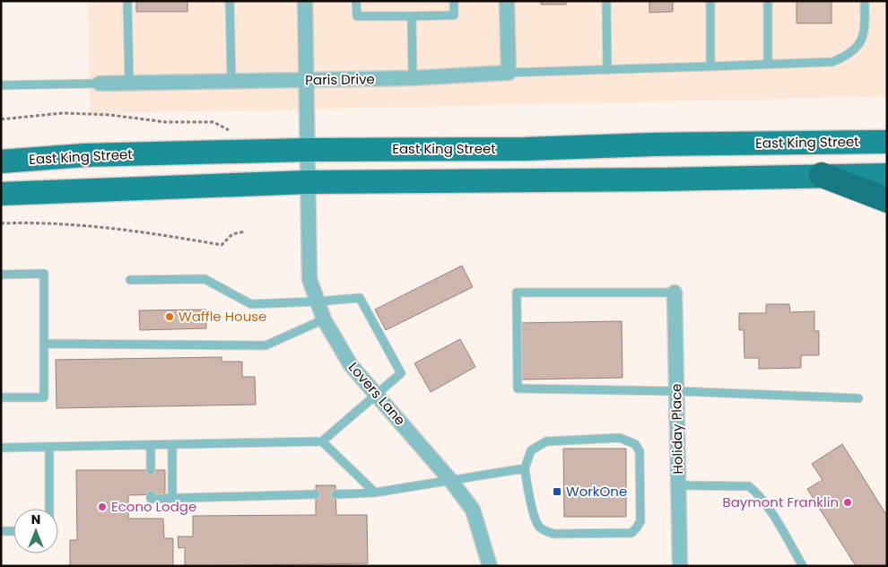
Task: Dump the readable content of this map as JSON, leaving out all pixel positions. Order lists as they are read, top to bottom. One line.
{"streets":{"main road":["East King Street"],"street":["Paris Drive","Lovers Lane","Holiday Place"]},"crossings":[["Paris Drive","Lovers Lane"],["East King Street","Lovers Lane"]],"places":{"other":["Waffle House","Baymont Franklin","Econo Lodge"],"transit":["WorkOne"]},"north":"top"}
